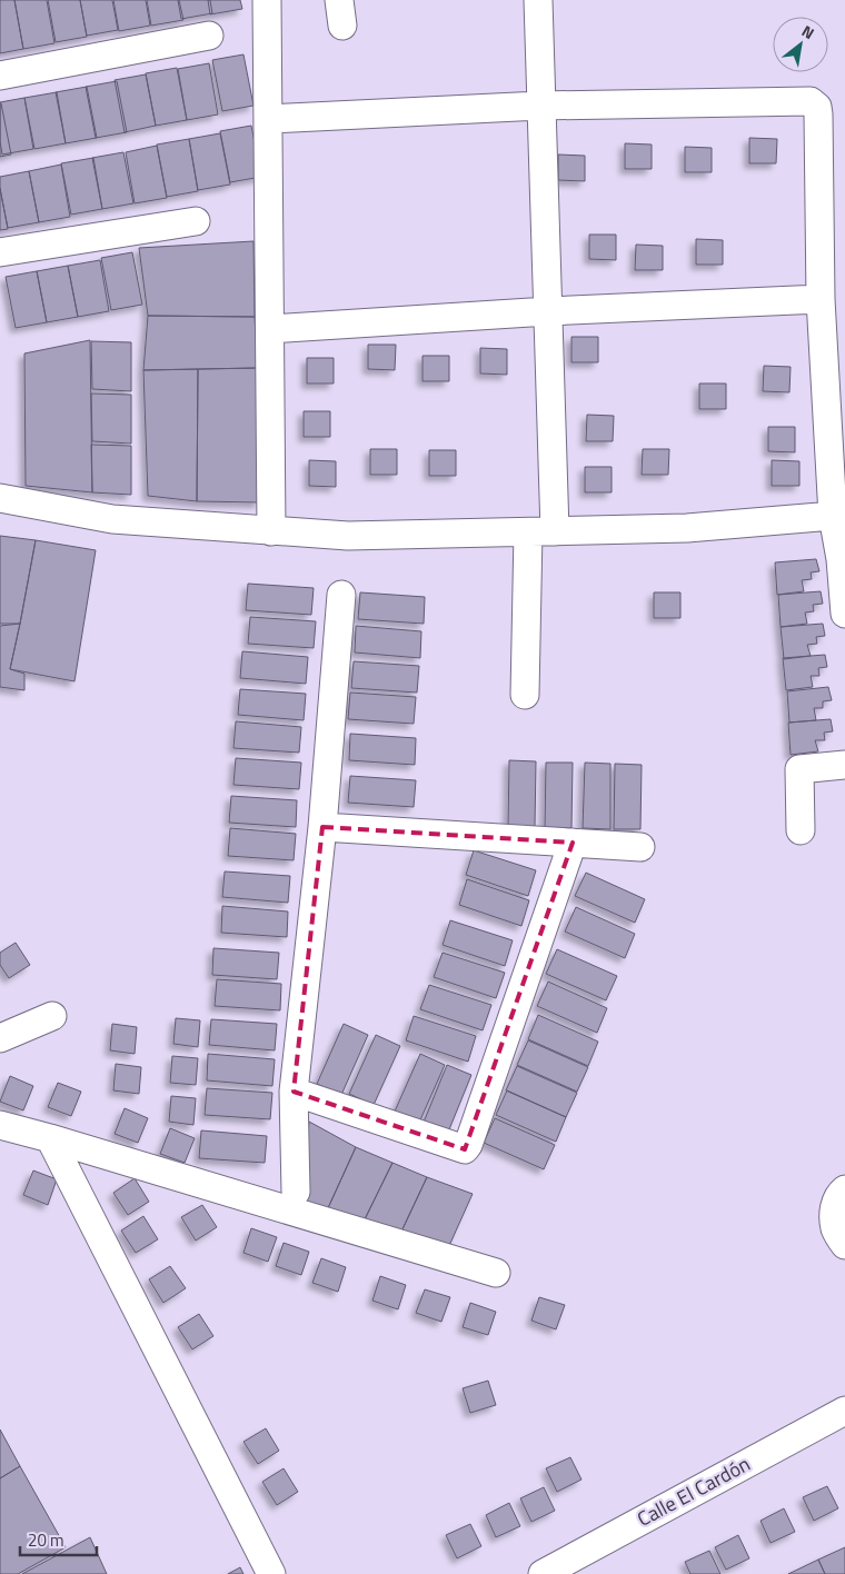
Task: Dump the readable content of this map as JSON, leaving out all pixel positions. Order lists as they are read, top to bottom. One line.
{"streets":{"street":["Calle El Cardón"]},"scale_bar":"20 m","north":"top right"}
